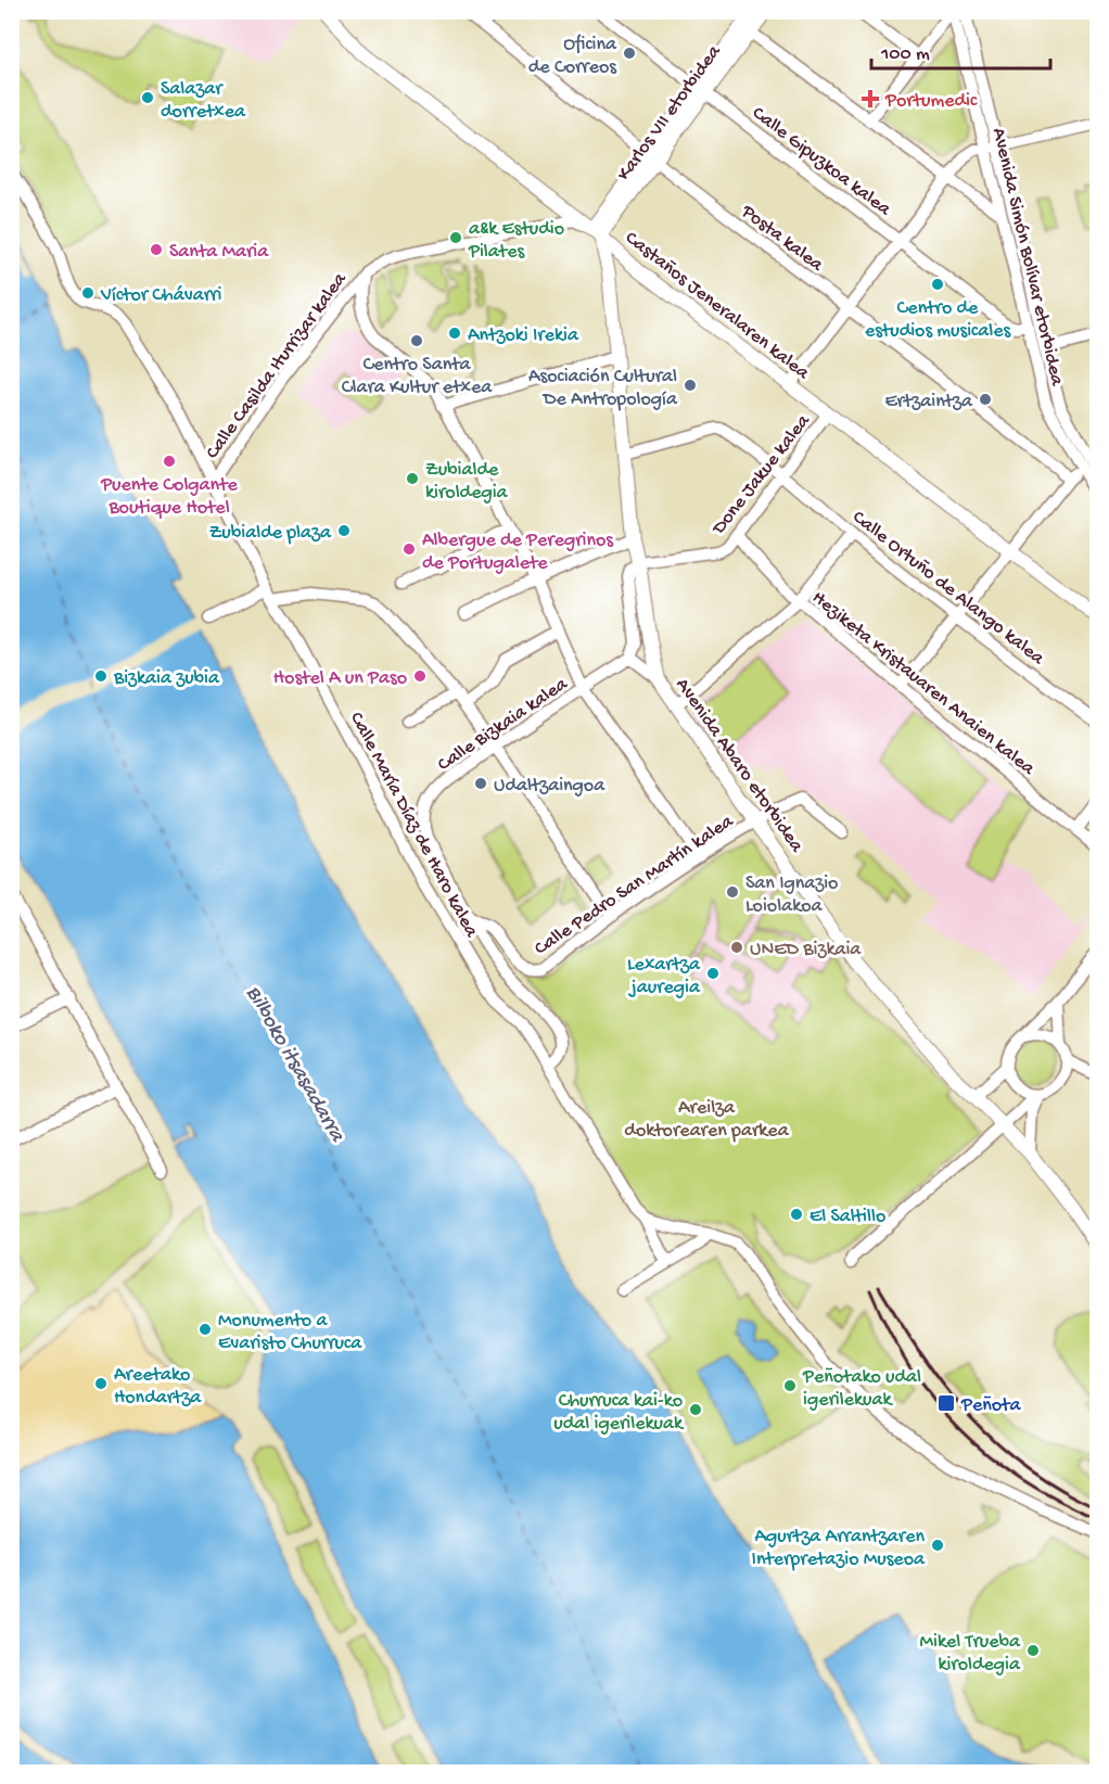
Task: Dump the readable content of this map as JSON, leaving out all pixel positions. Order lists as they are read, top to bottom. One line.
{"streets":{"street":["Karlos VII etorbidea","Calle Gipuzkoa kalea","Posta kalea","Avenida Simón Bolívar etorbidea","Castaños Jeneralaren kalea","Calle Casilda Iturrizar kalea","Done Jakue kalea","Calle Ortuño de Alango kalea","Heziketa Kristauaren Anaien kalea","Calle Bizkaia kalea","Avenida Abaro etorbidea","Calle María Díaz de Haro kalea","Calle Pedro San Martín kalea"]},"crossings":[["Karlos VII etorbidea","Calle Gipuzkoa kalea"],["Karlos VII etorbidea","Posta kalea"],["Karlos VII etorbidea","Castaños Jeneralaren kalea"],["Karlos VII etorbidea","Calle Casilda Iturrizar kalea"],["Karlos VII etorbidea","Avenida Abaro etorbidea"],["Calle Gipuzkoa kalea","Avenida Simón Bolívar etorbidea"],["Castaños Jeneralaren kalea","Calle Casilda Iturrizar kalea"],["Castaños Jeneralaren kalea","Done Jakue kalea"],["Castaños Jeneralaren kalea","Avenida Abaro etorbidea"],["Calle Casilda Iturrizar kalea","Avenida Abaro etorbidea"],["Calle Casilda Iturrizar kalea","Calle María Díaz de Haro kalea"],["Done Jakue kalea","Calle Ortuño de Alango kalea"],["Done Jakue kalea","Heziketa Kristauaren Anaien kalea"],["Done Jakue kalea","Avenida Abaro etorbidea"],["Calle Ortuño de Alango kalea","Avenida Abaro etorbidea"],["Calle Bizkaia kalea","Calle María Díaz de Haro kalea"],["Calle Bizkaia kalea","Calle Pedro San Martín kalea"],["Avenida Abaro etorbidea","Calle Pedro San Martín kalea"]],"water":["Bilboko itsasadarra"],"parks":["Areilza doktorearen parkea"],"places":{"other":["Oficina de Correos","Salazar dorretxea","a&k Estudio Pilates","Santa Maria","Centro de estudios musicales","Víctor Chávarri","Antzoki Irekia","Centro Santa Clara Kultur etxea","Asociación Cultural De Antropología","Ertzaintza","Puente Colgante Boutique Hotel","Zubialde kiroldegia","Zubialde plaza","Albergue de Peregrinos de Portugalete","Bizkaia zubia","Hostel A un Paso","Udaltzaingoa","San Ignazio Loiolakoa","UNED Bizkaia","Lexartza jauregia","El Saltillo","Monumento a Evaristo Churruca","Areetako Hondartza","Peñotako udal igerilekuak","Churruca kai-ko udal igerilekuak","Agurtza Arrantzaren Interpretazio Museoa","Mikel Trueba kiroldegia"],"health":["Portumedic"],"transit":["Peñota"]},"scale_bar":"100 m"}
